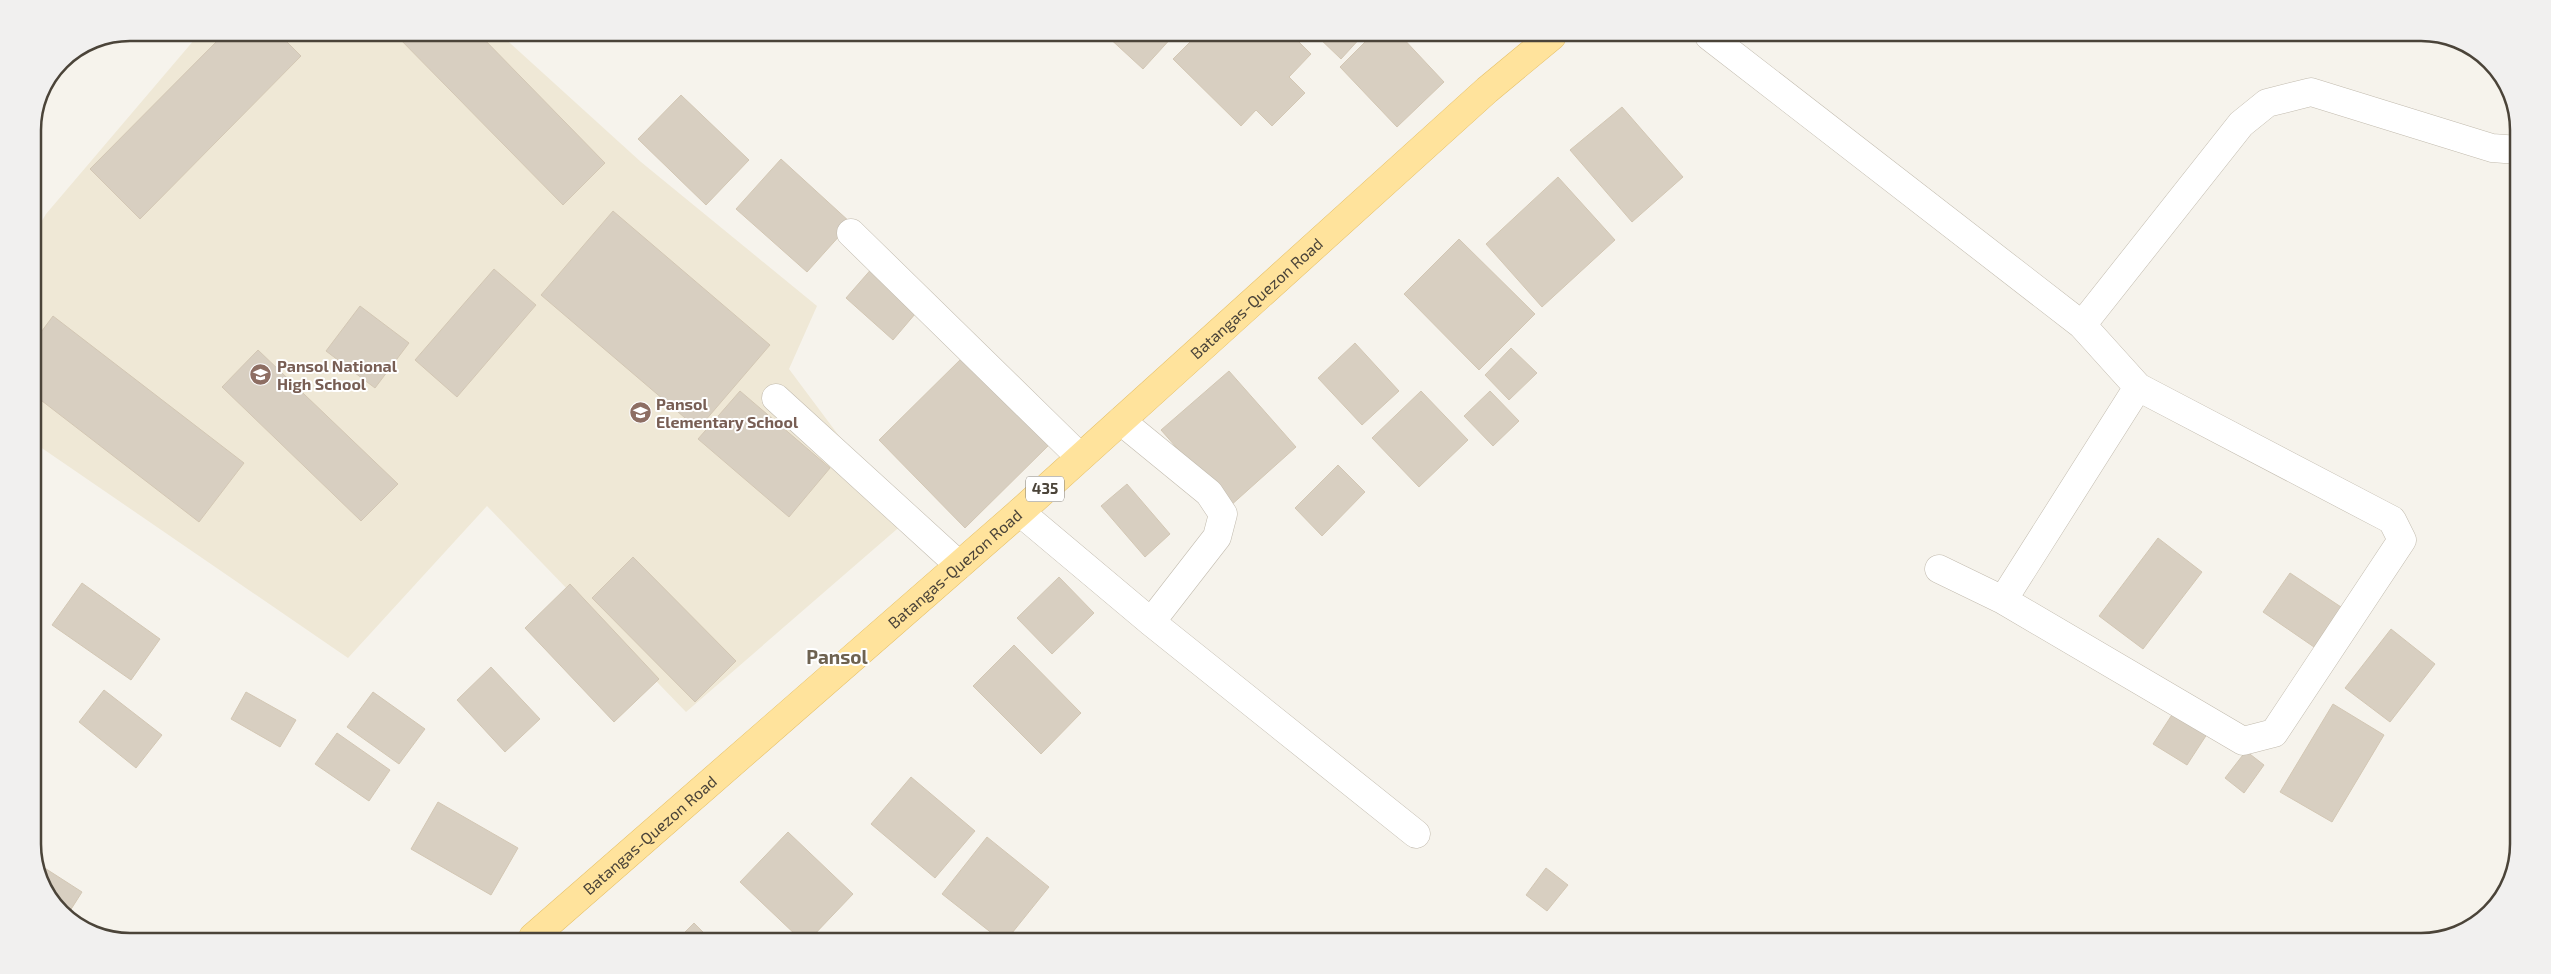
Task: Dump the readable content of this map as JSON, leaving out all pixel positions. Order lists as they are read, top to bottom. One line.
{"streets":{"main road":["Batangas-Quezon Road","435"]},"districts":["Pansol"],"places":{"school or university":["Pansol National High School","Pansol Elementary School"]}}
